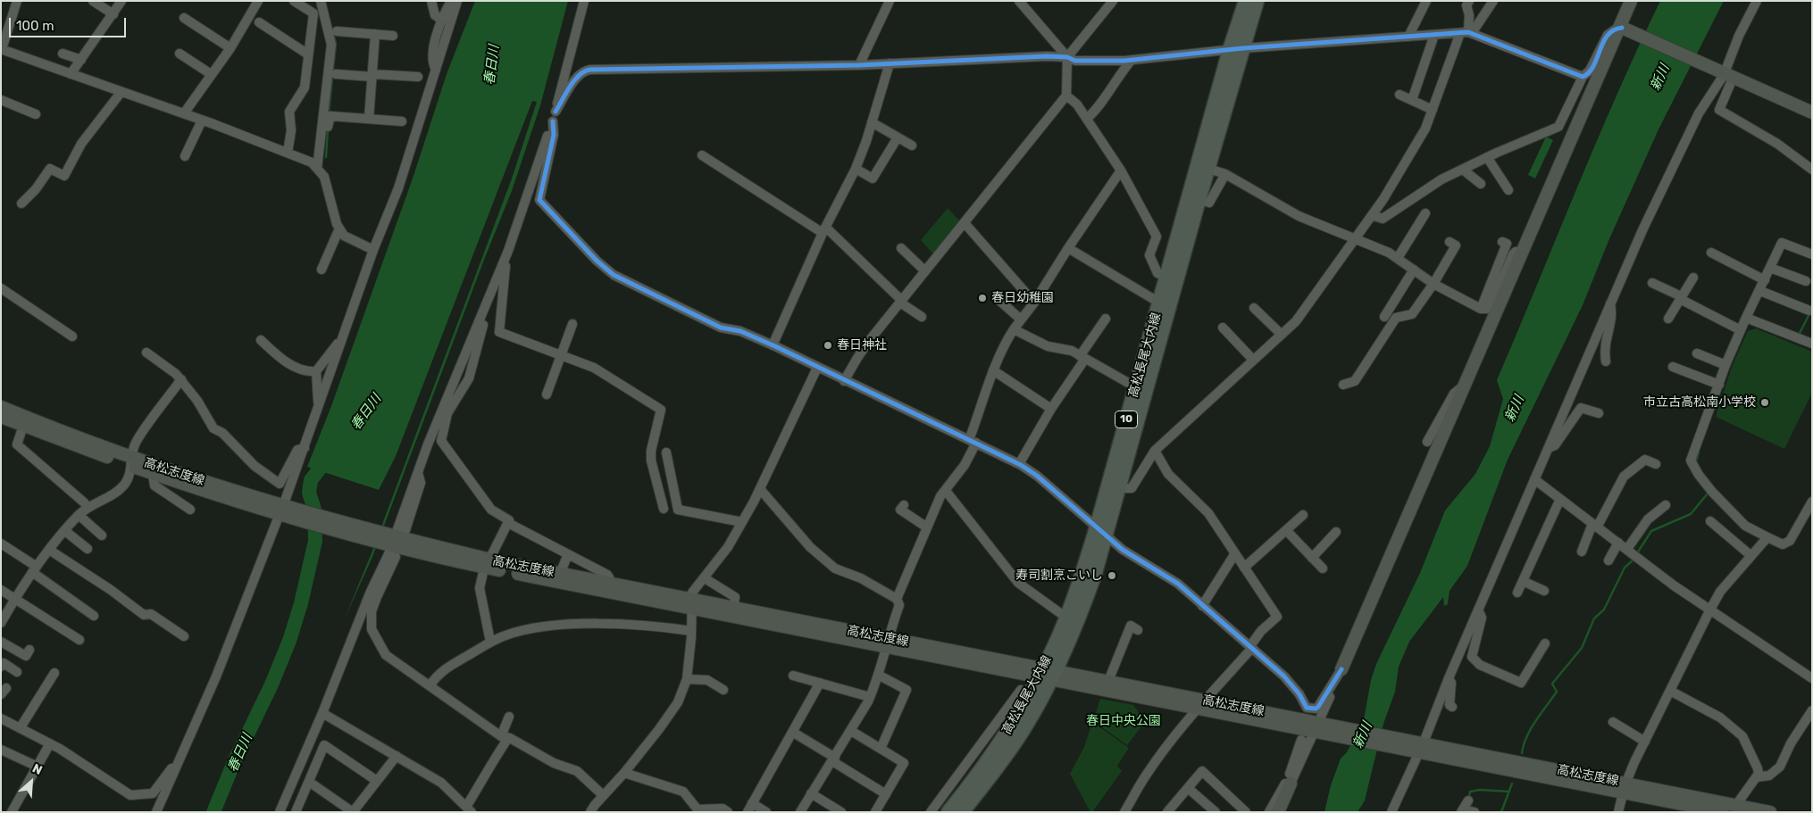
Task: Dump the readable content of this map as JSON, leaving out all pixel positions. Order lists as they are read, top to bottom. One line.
{"streets":{"main road":["高松長尾大内線","10","高松志度線"]},"crossings":[["高松長尾大内線","高松志度線"]],"water":["春日川","新川"],"parks":["春日中央公園"],"places":["春日幼稚園","春日神社","市立古高松南小学校","寿司割烹こいし"],"scale_bar":"100 m","north":"top right"}
